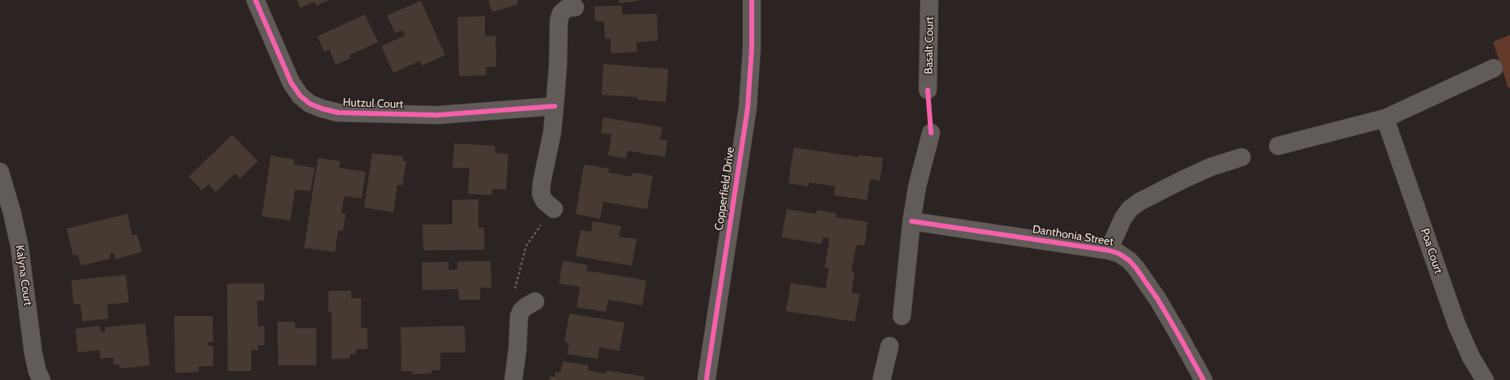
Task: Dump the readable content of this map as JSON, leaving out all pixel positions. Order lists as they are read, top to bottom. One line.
{"streets":{"street":["Basalt Court","Hutzul Court","Copperfield Drive","Danthonia Street","Poa Court","Kalyna Court"]}}
